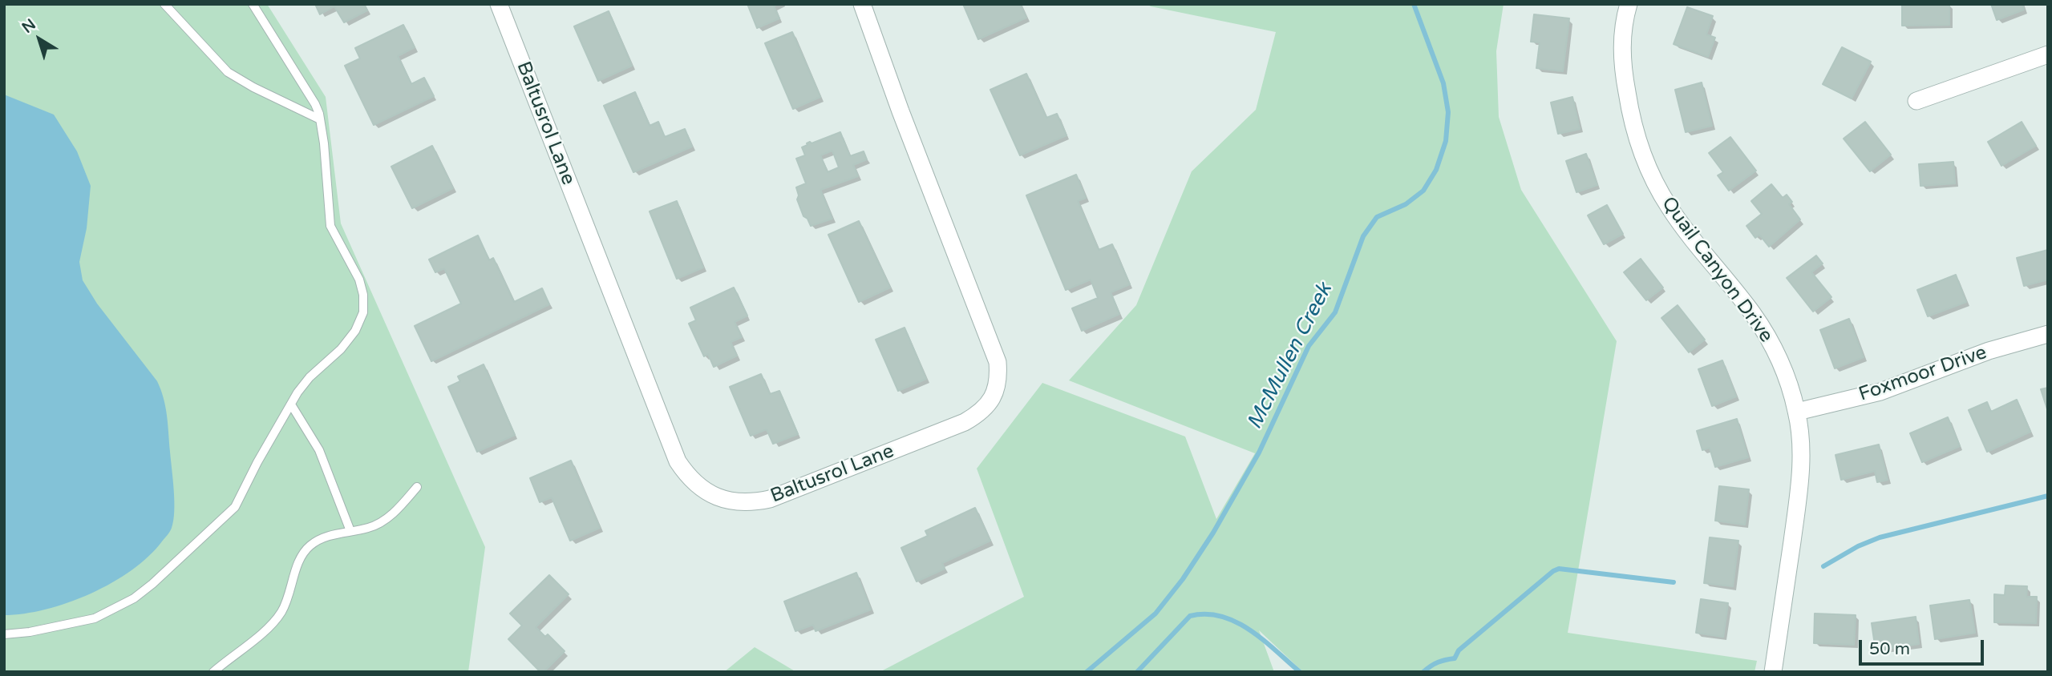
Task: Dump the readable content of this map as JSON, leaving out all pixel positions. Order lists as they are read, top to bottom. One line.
{"streets":{"street":["Baltusrol Lane","Quail Canyon Drive","Foxmoor Drive"]},"crossings":[["Quail Canyon Drive","Foxmoor Drive"]],"water":["McMullen Creek"],"scale_bar":"50 m","north":"top left"}
